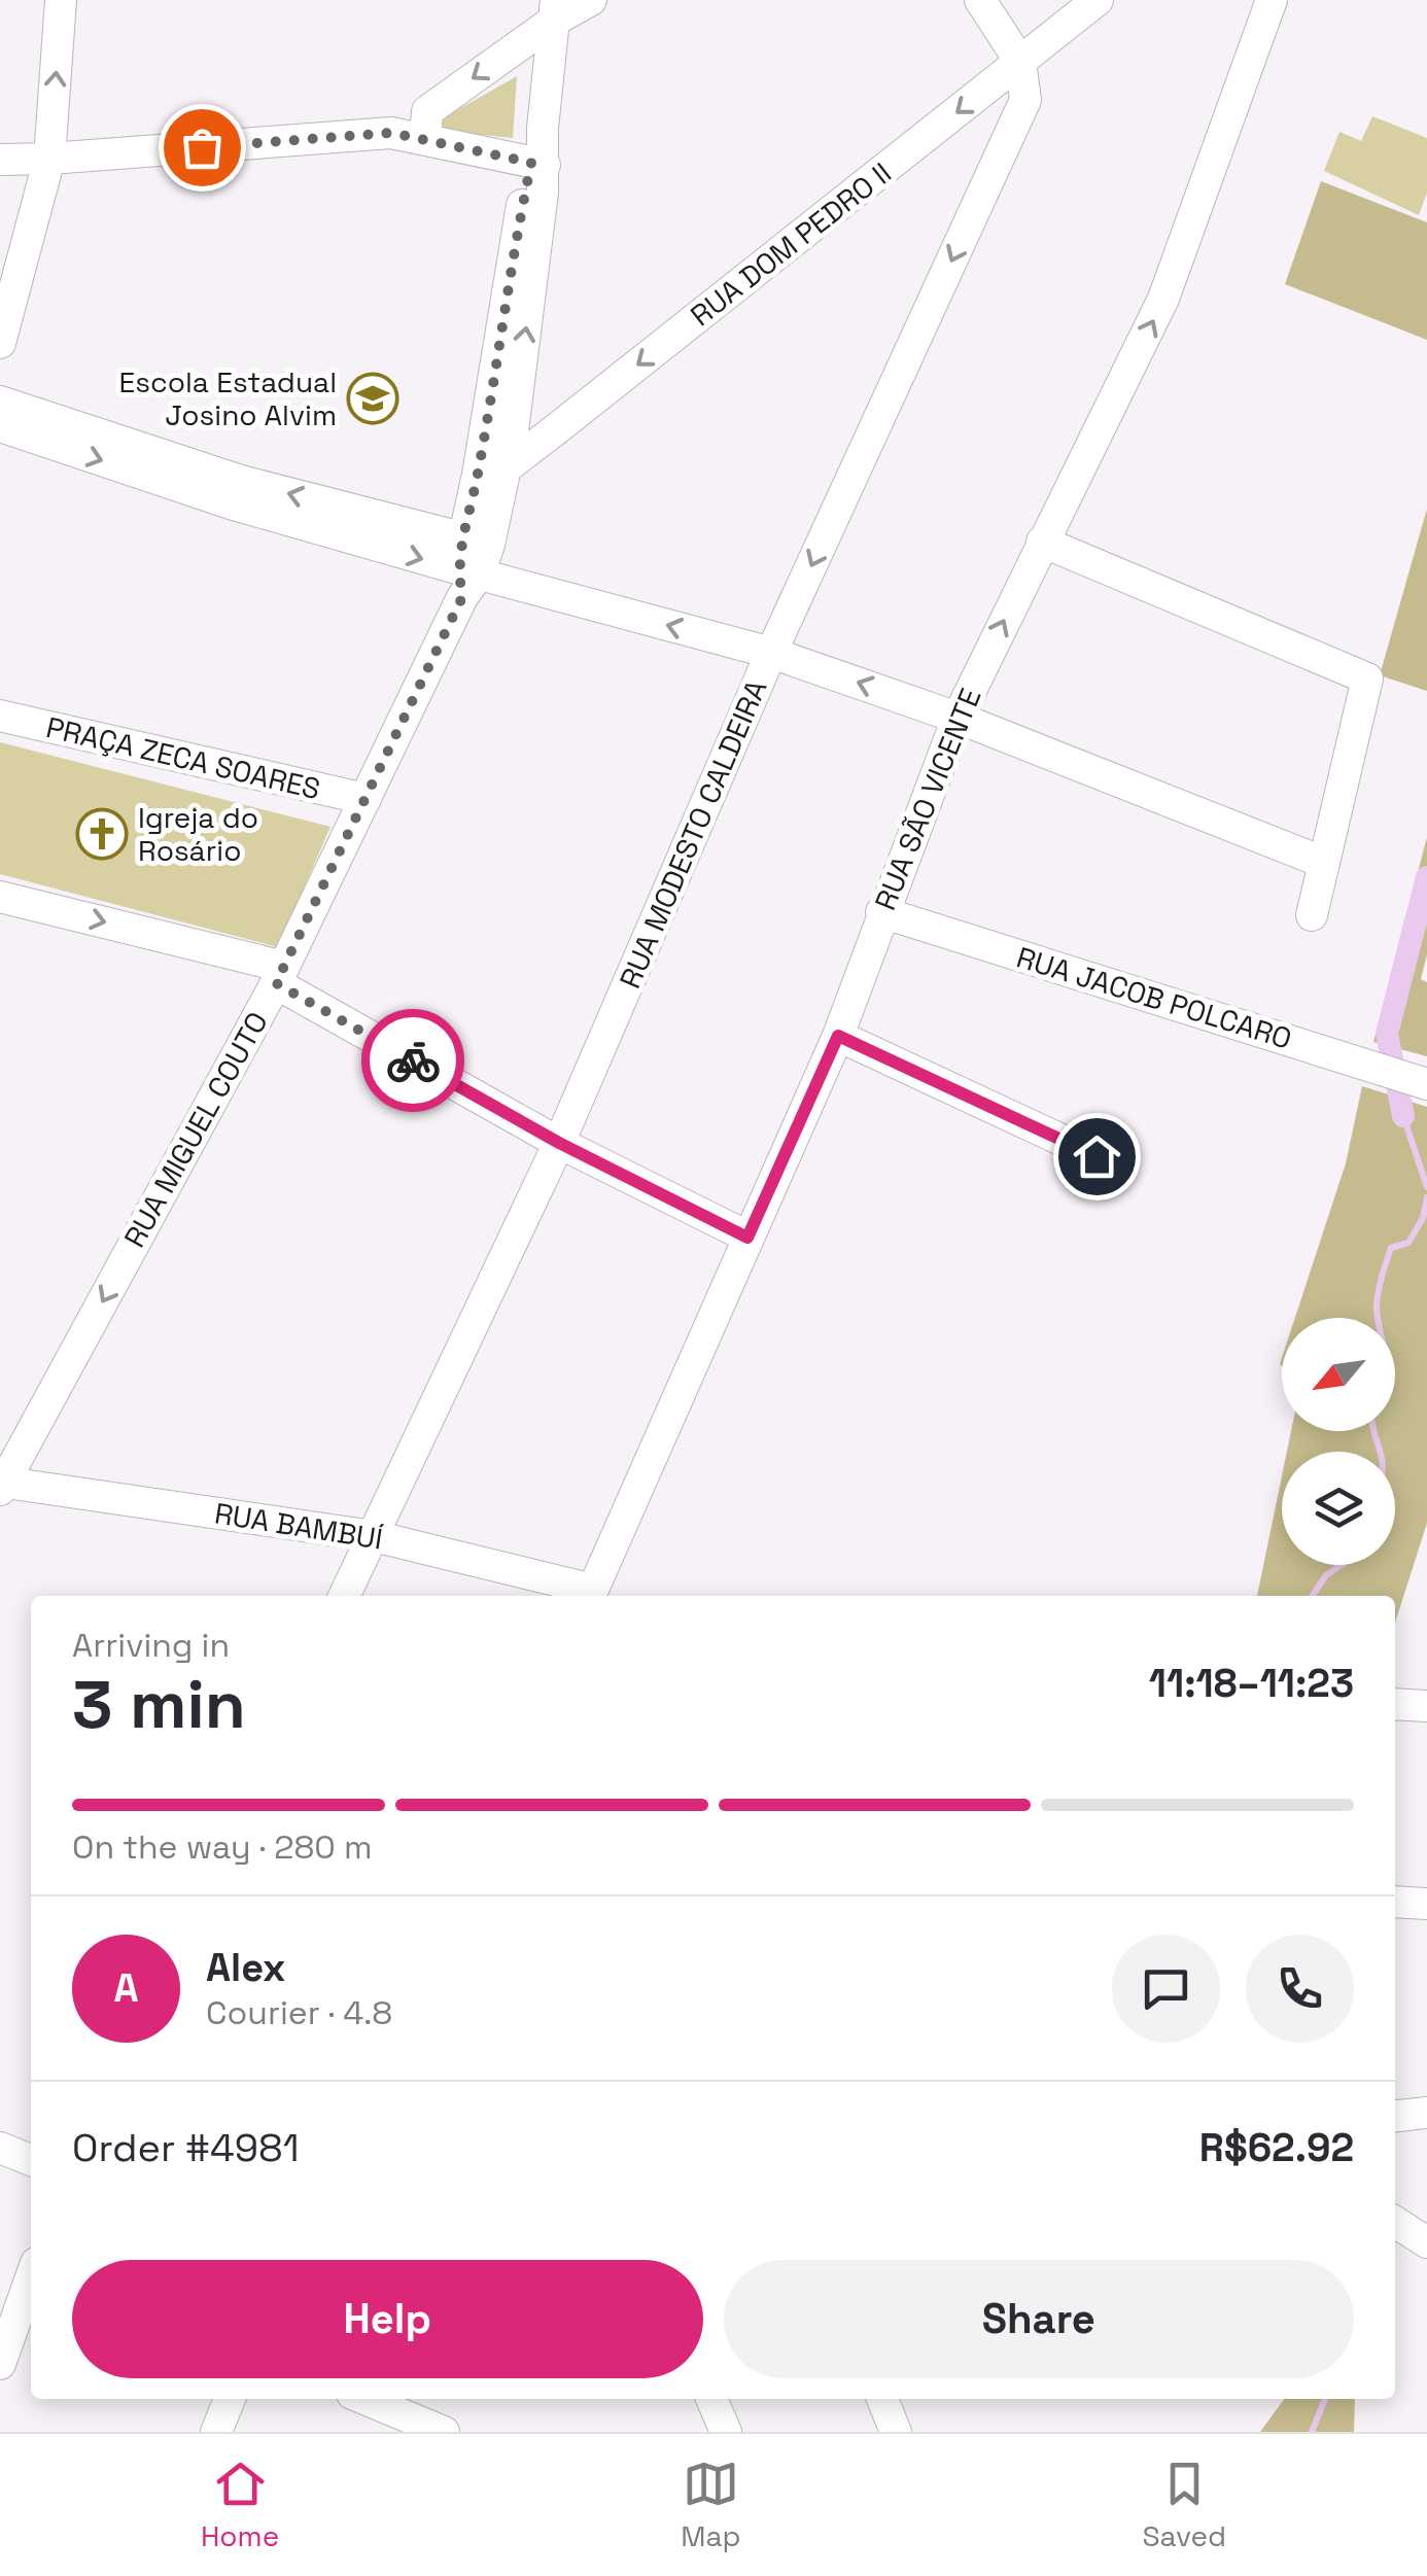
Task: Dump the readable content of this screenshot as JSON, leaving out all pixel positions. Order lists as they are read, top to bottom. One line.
{"streets":{"street":["RUA DOM PEDRO II","PRAÇA ZECA SOARES","RUA SÃO VICENTE","RUA MODESTO CALDEIRA","RUA JACOB POLCARO","RUA MIGUEL COUTO","RUA BAMBUÍ"]},"crossings":[["RUA DOM PEDRO II","RUA MODESTO CALDEIRA"],["RUA DOM PEDRO II","RUA MIGUEL COUTO"],["PRAÇA ZECA SOARES","RUA MIGUEL COUTO"],["RUA SÃO VICENTE","RUA JACOB POLCARO"],["RUA SÃO VICENTE","RUA BAMBUÍ"],["RUA MODESTO CALDEIRA","RUA BAMBUÍ"],["RUA MIGUEL COUTO","RUA BAMBUÍ"]],"one_way":["RUA DOM PEDRO II","RUA SÃO VICENTE","RUA MODESTO CALDEIRA","RUA MIGUEL COUTO"],"places":{"school or university":["Escola Estadual Josino Alvim"],"church":["Igreja do Rosário"]},"north":"bottom left","page":{"heading":["3 min","Arriving in","11:18–11:23"],"panel":["Alex","Courier · 4.8","Order #4981","R$62.92"],"bar":"On the way · 280 m","round":"A","buttons":["Help","Share"],"tabs":["Home","Map","Saved"]}}
